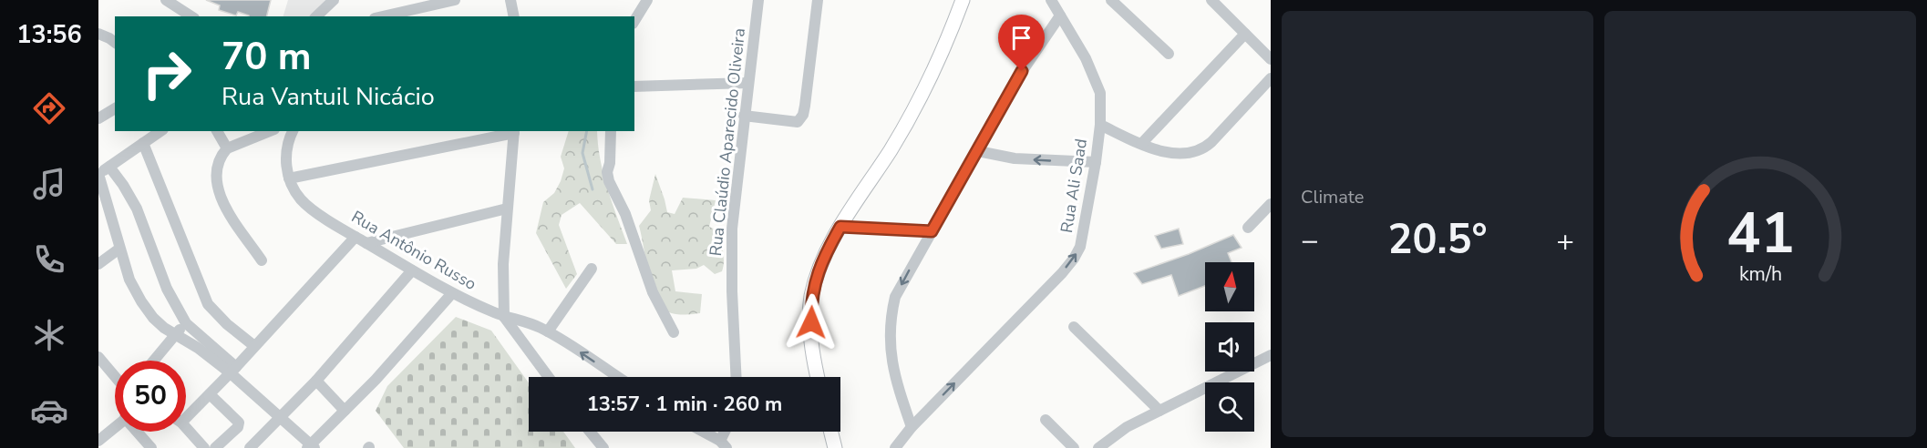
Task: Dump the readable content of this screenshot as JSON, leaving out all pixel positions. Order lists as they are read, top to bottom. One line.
{"streets":{"street":["Rua Claúdio Aparecido Oliveira","Rua Ali Saad","Rua Antônio Russo"]},"one_way":["Rua Ali Saad"],"north":"top","page":{"tabs":"13:56","tile":"Climate","turn":["70 m","Rua Vantuil Nicácio"],"heat":["−","20.5°","+"],"limit":"50","trip":"13:57 · 1 min · 260 m","gauge":["41","km/h"]}}
